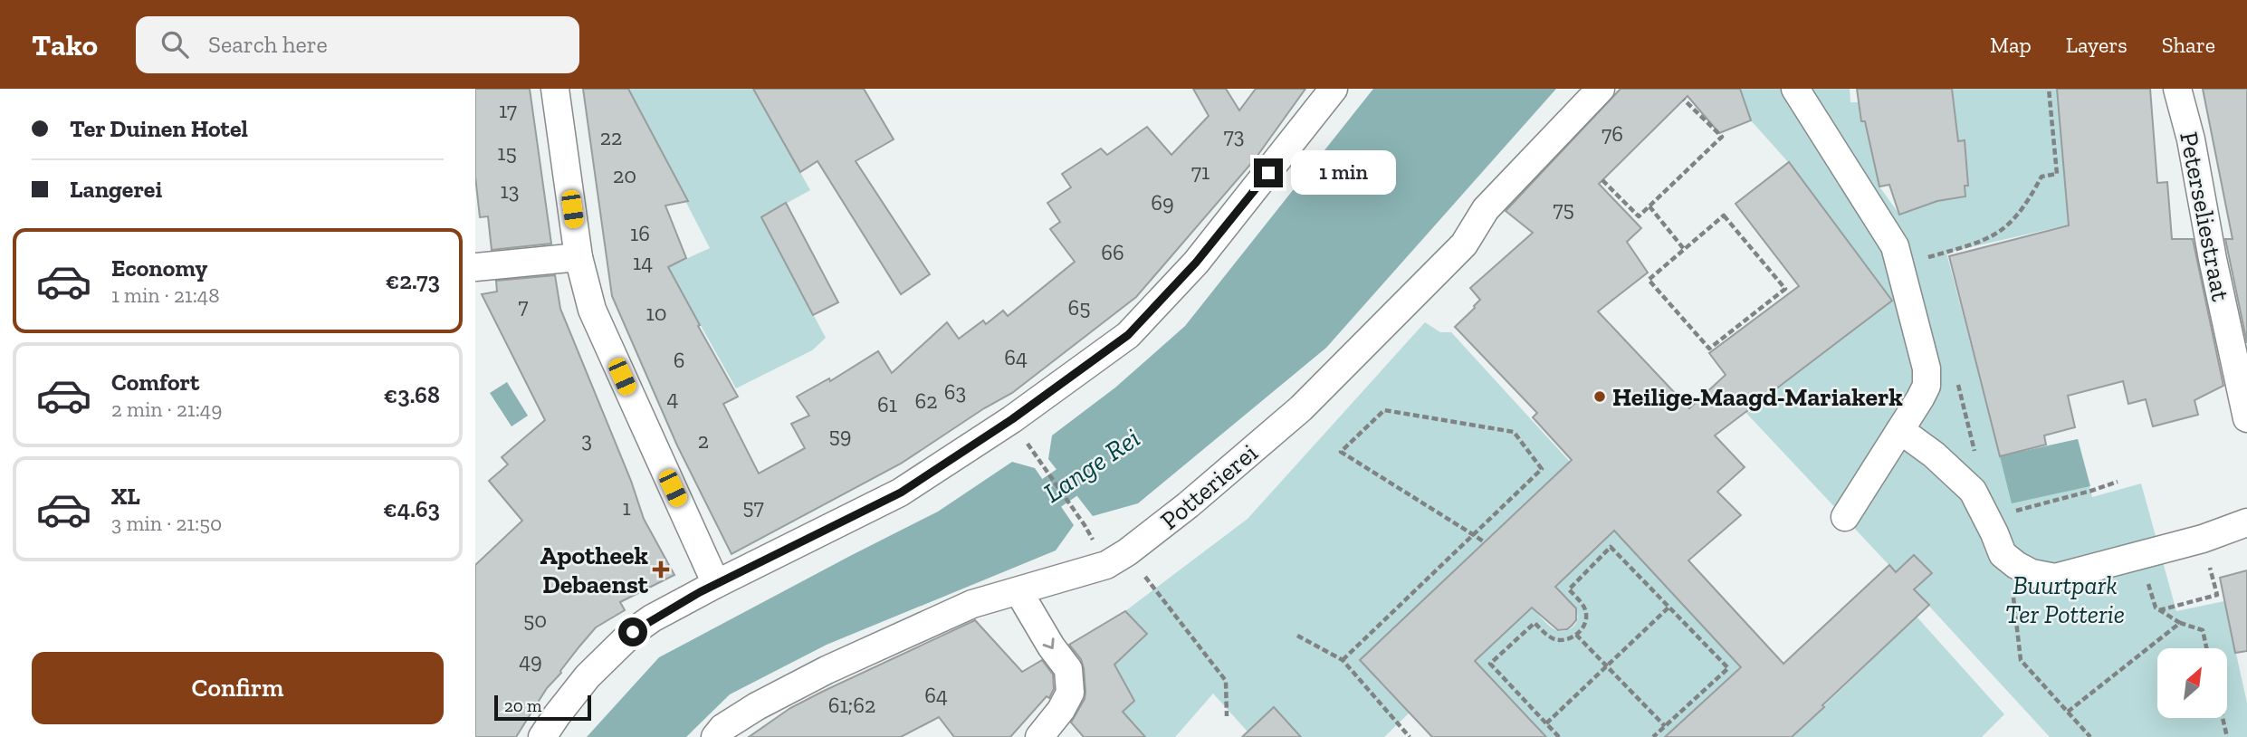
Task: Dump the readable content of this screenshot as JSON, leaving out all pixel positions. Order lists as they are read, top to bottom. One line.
{"streets":{"street":["Peterseliestraat","Potterierei"]},"water":["Lange Rei"],"parks":["Buurtpark Ter Potterie"],"places":{"other":["Heilige-Maagd-Mariakerk"],"health":["Apotheek Debaenst"]},"house_numbers":["17","76","73","22","15","71","20","13","69","75","16","66","14","7","65","10","64","6","63","4","62","61","59","3","2","57","1","50","49","64","61;62"],"scale_bar":"20 m","north":"top right","page":{"header":"Tako","search":"Search here","nav":["Map","Layers","Share"],"banner":["Ter Duinen Hotel","Langerei"],"bubble":"1 min","list":[{"name":"Economy","note":"1 min · 21:48","value":"€2.73"},{"name":"Comfort","note":"2 min · 21:49","value":"€3.68"},{"name":"XL","note":"3 min · 21:50","value":"€4.63"}],"buttons":"Confirm","scale":"20 m"}}
